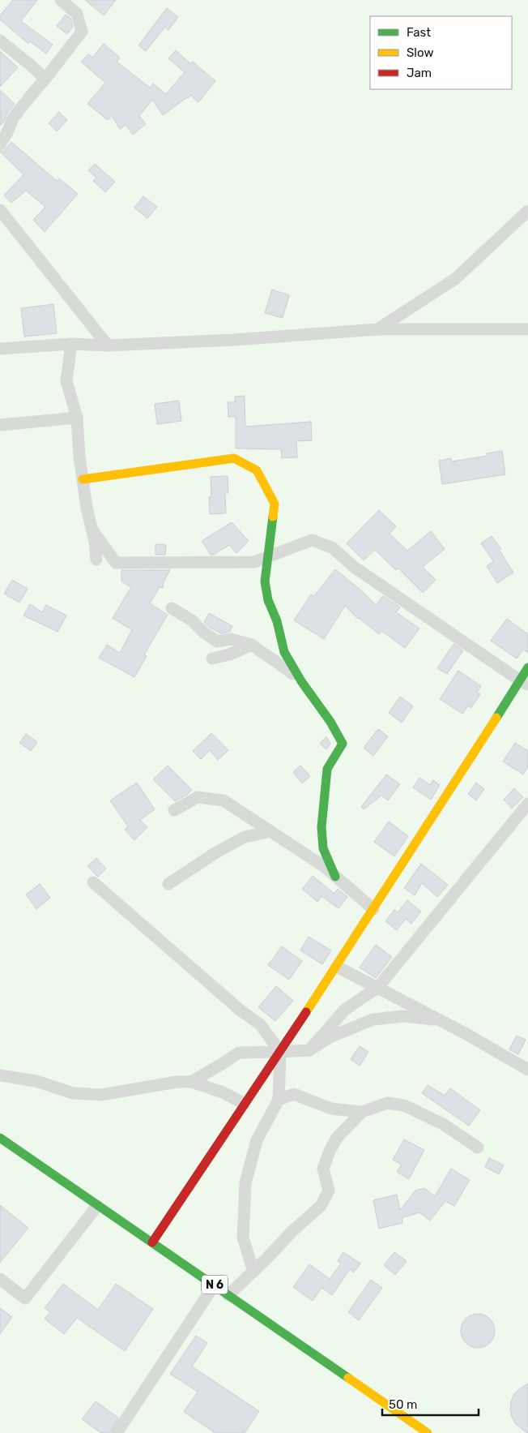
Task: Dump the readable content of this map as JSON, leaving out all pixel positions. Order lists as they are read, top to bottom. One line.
{"streets":{"street":["N 6"]},"legend":["Fast","Slow","Jam"],"scale_bar":"50 m"}
